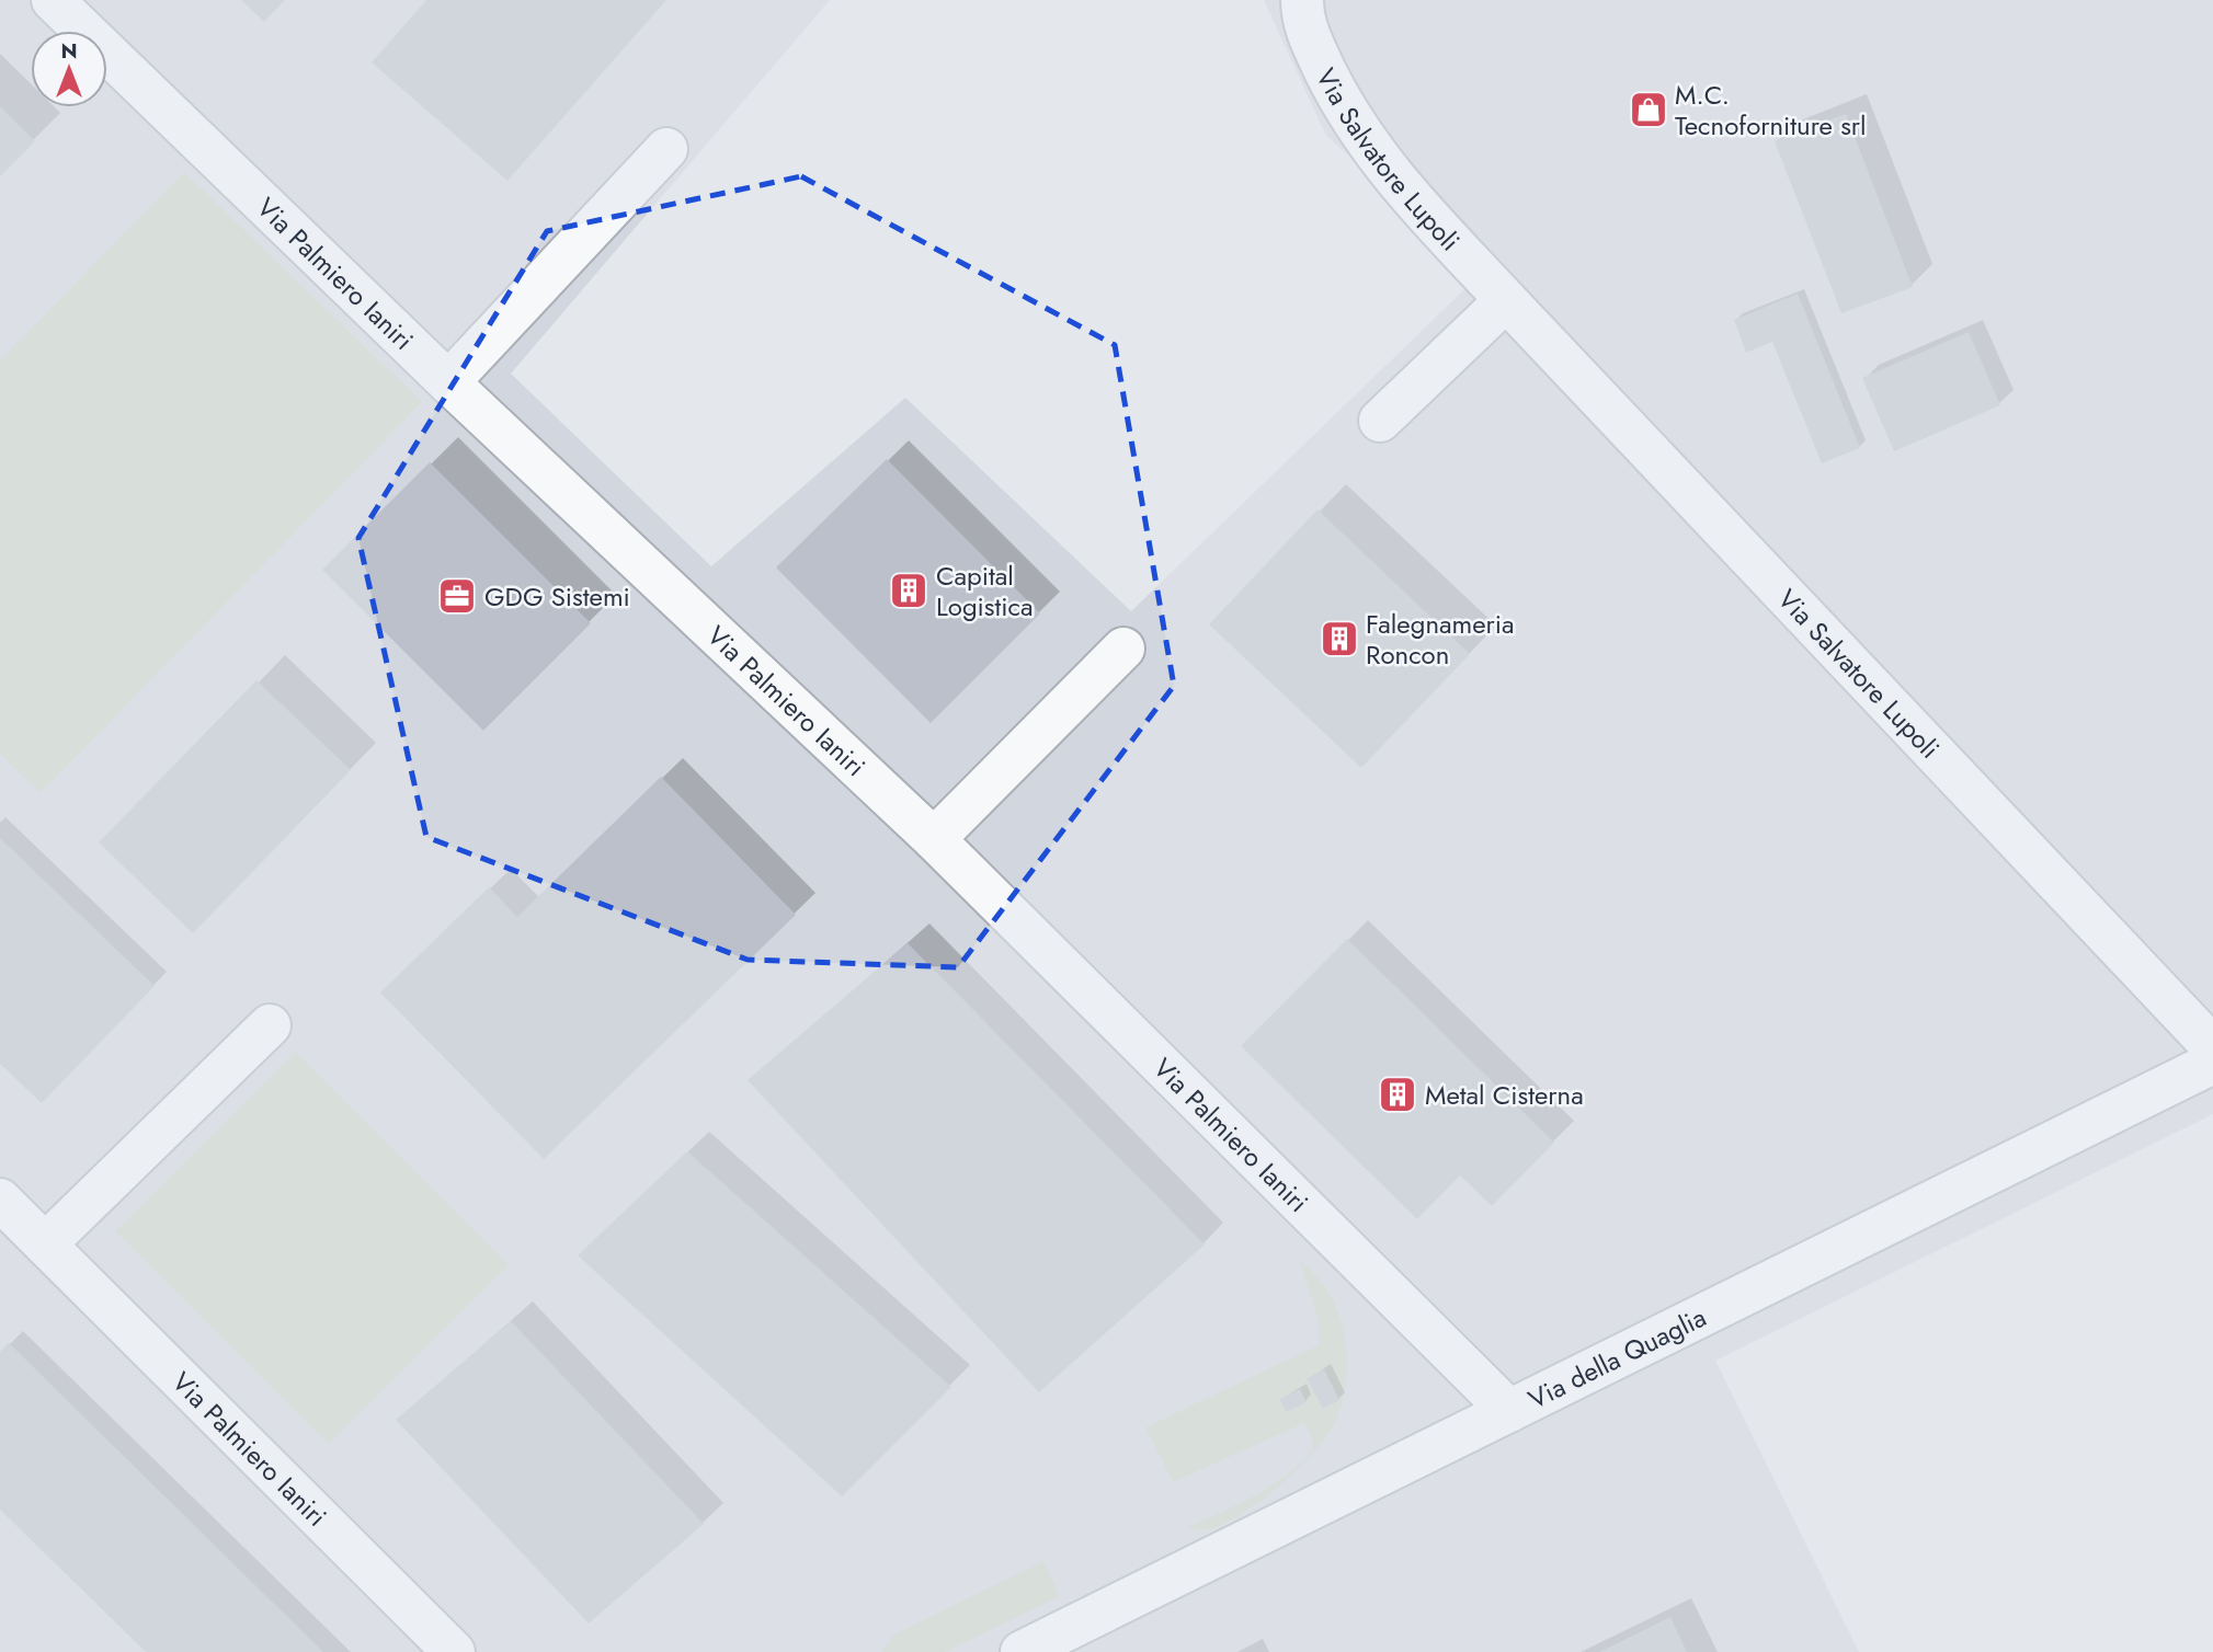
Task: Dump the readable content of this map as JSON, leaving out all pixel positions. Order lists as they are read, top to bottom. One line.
{"streets":{"street":["Via Salvatore Lupoli","Via Palmiero Ianiri","Via della Quaglia"]},"crossings":[["Via Palmiero Ianiri","Via della Quaglia"]],"places":{"shop":["M.C. Tecnoforniture srl"],"building":["Capital Logistica","Falegnameria Roncon","Metal Cisterna"],"office":["GDG Sistemi"]},"north":"top"}
